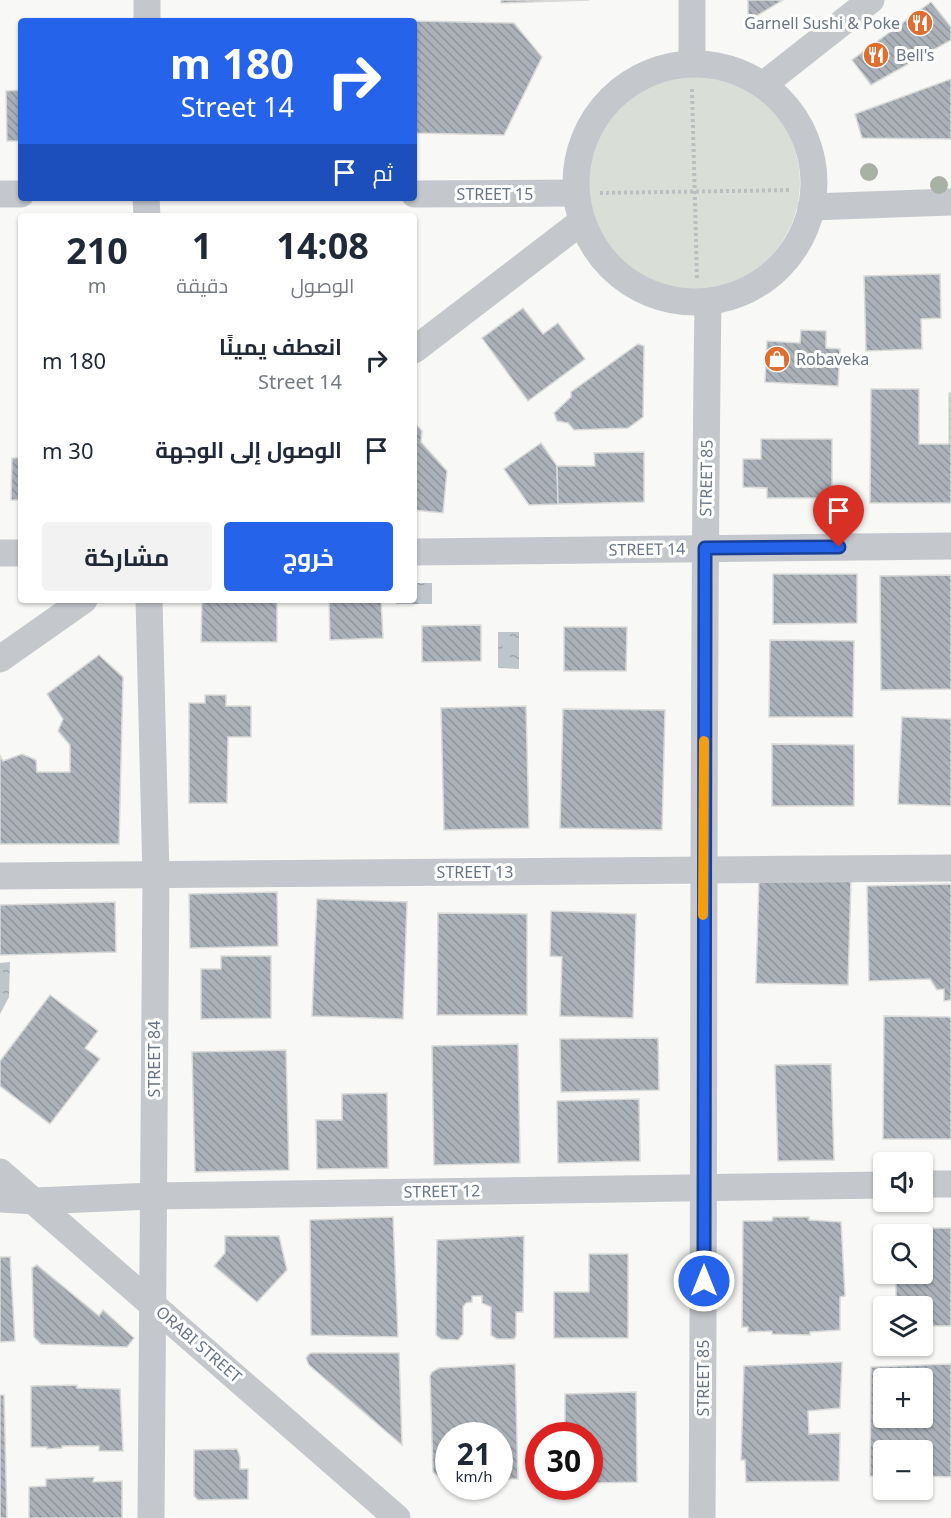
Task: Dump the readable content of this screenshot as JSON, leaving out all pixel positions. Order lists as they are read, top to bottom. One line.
{"streets":{"street":["STREET 15","STREET 85","STREET 14","STREET 13","STREET 84","STREET 12","ORABI STREET"]},"crossings":[["STREET 85","STREET 14"],["STREET 85","STREET 13"],["STREET 85","STREET 12"],["STREET 13","STREET 84"],["STREET 84","STREET 12"],["STREET 84","ORABI STREET"],["STREET 12","ORABI STREET"]],"places":{"restaurant":["Garnell Sushi & Poke","Bell's"],"shop":["Robaveka"]},"page":{"turn":["180 m","Street 14"],"then":"ثم","eta":["14:08","الوصول","1","دقيقة","210","m"],"list":[{"name":"انعطف يمينًا","note":"Street 14","value":"180 m"},{"name":"الوصول إلى الوجهة","value":"30 m"}],"buttons":["خروج","مشاركة"],"map_buttons":["+","−"],"speed":"21 km/h","limit":"30"}}
